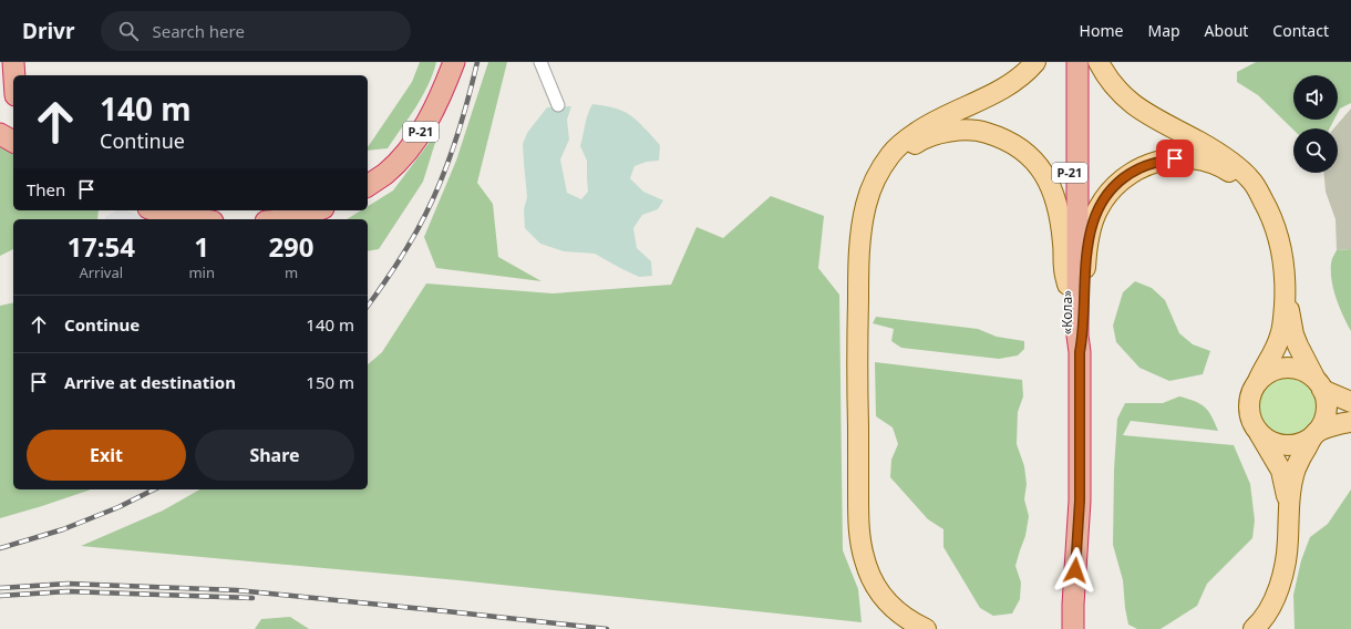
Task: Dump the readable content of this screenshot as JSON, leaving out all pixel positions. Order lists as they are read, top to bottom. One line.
{"streets":{"highway":["Р-21","«Кола»"]},"crossings":[["Р-21","«Кола»"]],"page":{"header":"Drivr","search":"Search here","nav":["Home","Map","About","Contact"],"turn":["140 m","Continue"],"then":"Then","eta":["17:54","Arrival","1","min","290","m"],"list":[{"name":"Continue","value":"140 m"},{"name":"Arrive at destination","value":"150 m"}],"buttons":["Exit","Share"]}}
